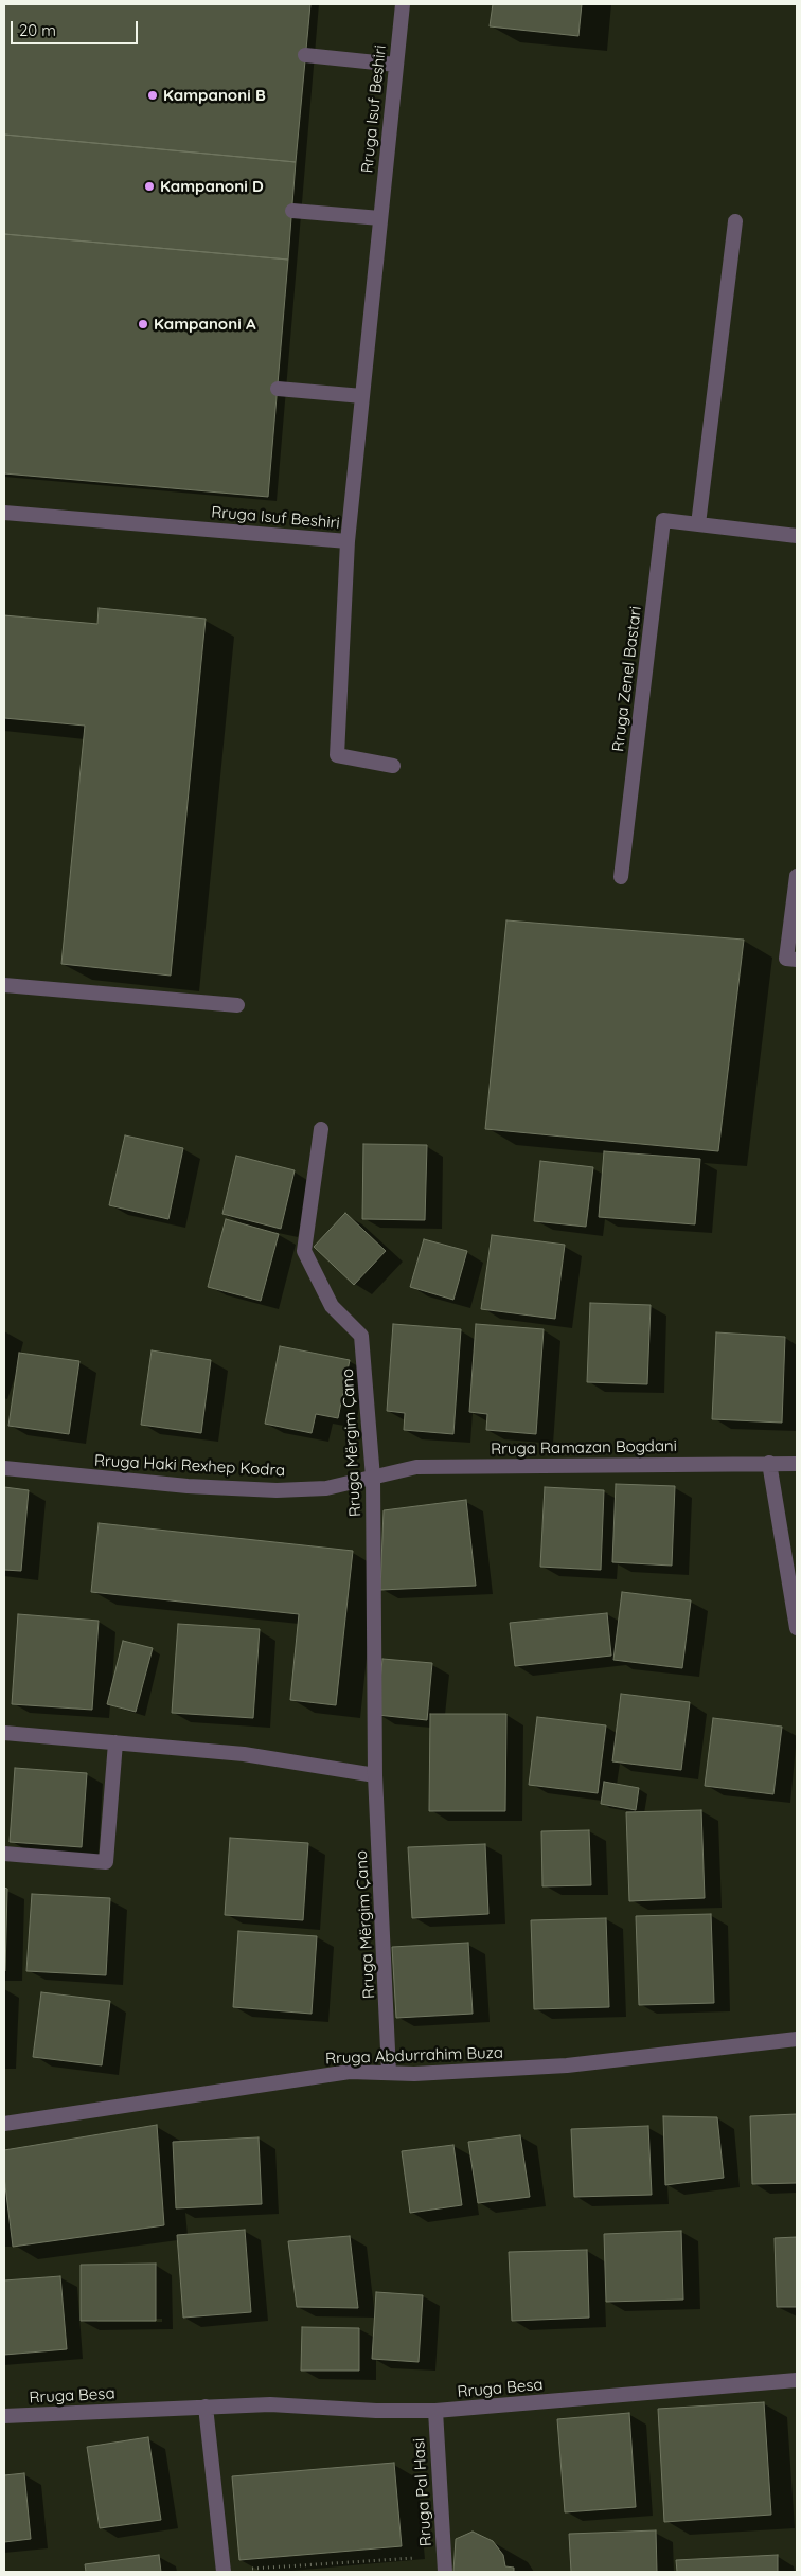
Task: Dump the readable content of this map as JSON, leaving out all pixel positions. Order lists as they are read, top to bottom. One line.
{"streets":{"street":["Rruga Isuf Beshiri","Rruga Zenel Bastari","Rruga Mërgim Çano","Rruga Ramazan Bogdani","Rruga Haki Rexhep Kodra","Rruga Abdurrahim Buza","Rruga Besa","Rruga Pal Hasi"]},"crossings":[["Rruga Mërgim Çano","Rruga Ramazan Bogdani"],["Rruga Mërgim Çano","Rruga Haki Rexhep Kodra"],["Rruga Mërgim Çano","Rruga Abdurrahim Buza"],["Rruga Ramazan Bogdani","Rruga Haki Rexhep Kodra"],["Rruga Besa","Rruga Pal Hasi"]],"places":["Kampanoni B","Kampanoni D","Kampanoni A"],"scale_bar":"20 m"}
